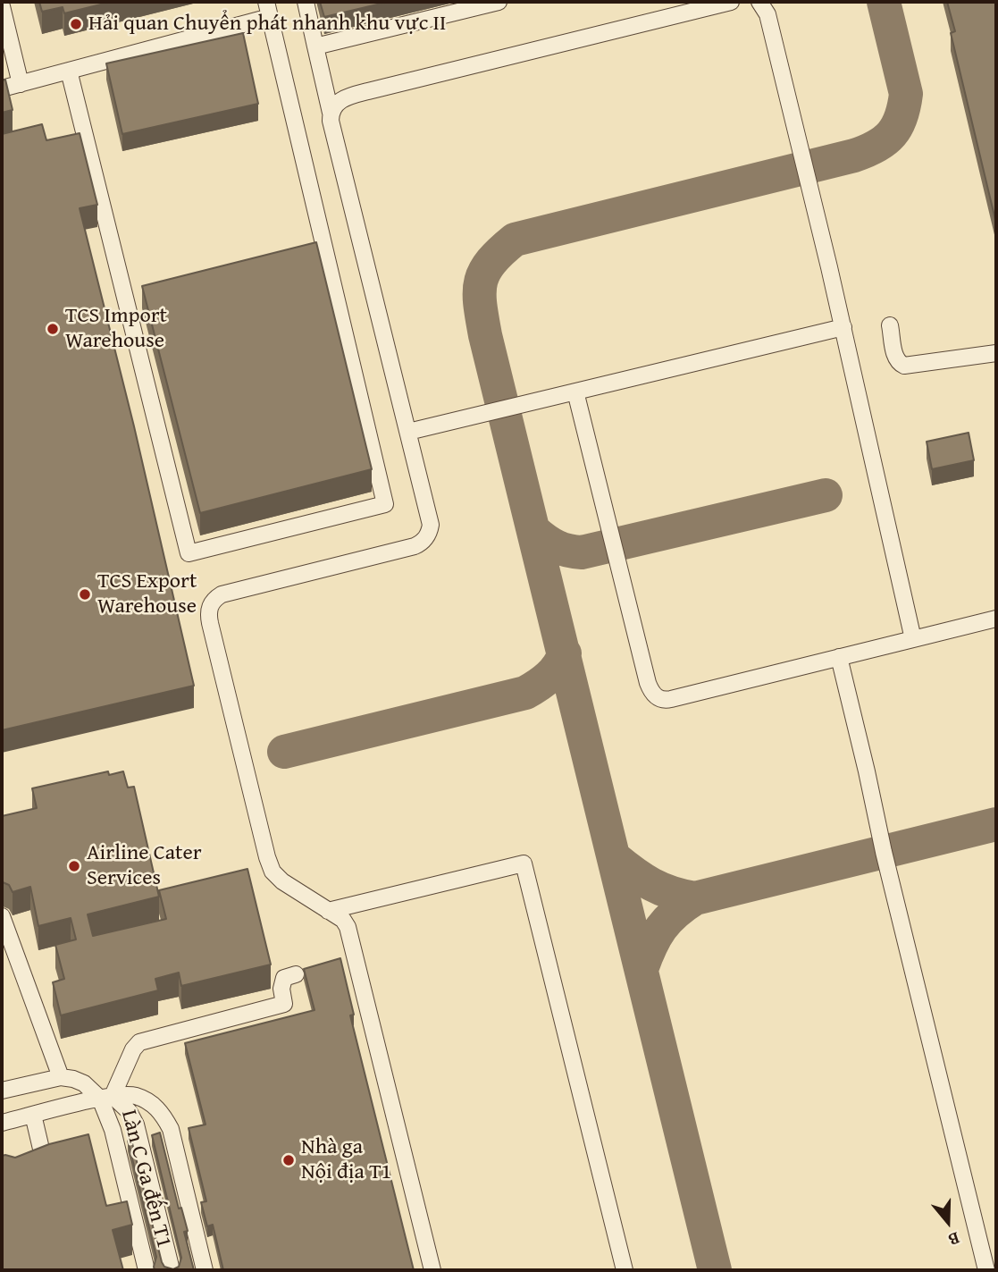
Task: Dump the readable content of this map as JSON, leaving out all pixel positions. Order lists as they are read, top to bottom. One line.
{"streets":{"street":["Làn C Ga đến T1"]},"places":["Hải quan Chuyển phát nhanh khu vực II","TCS Import Warehouse","TCS Export Warehouse","Airline Cater Services","Nhà ga Nội địa T1"],"north":"bottom"}
